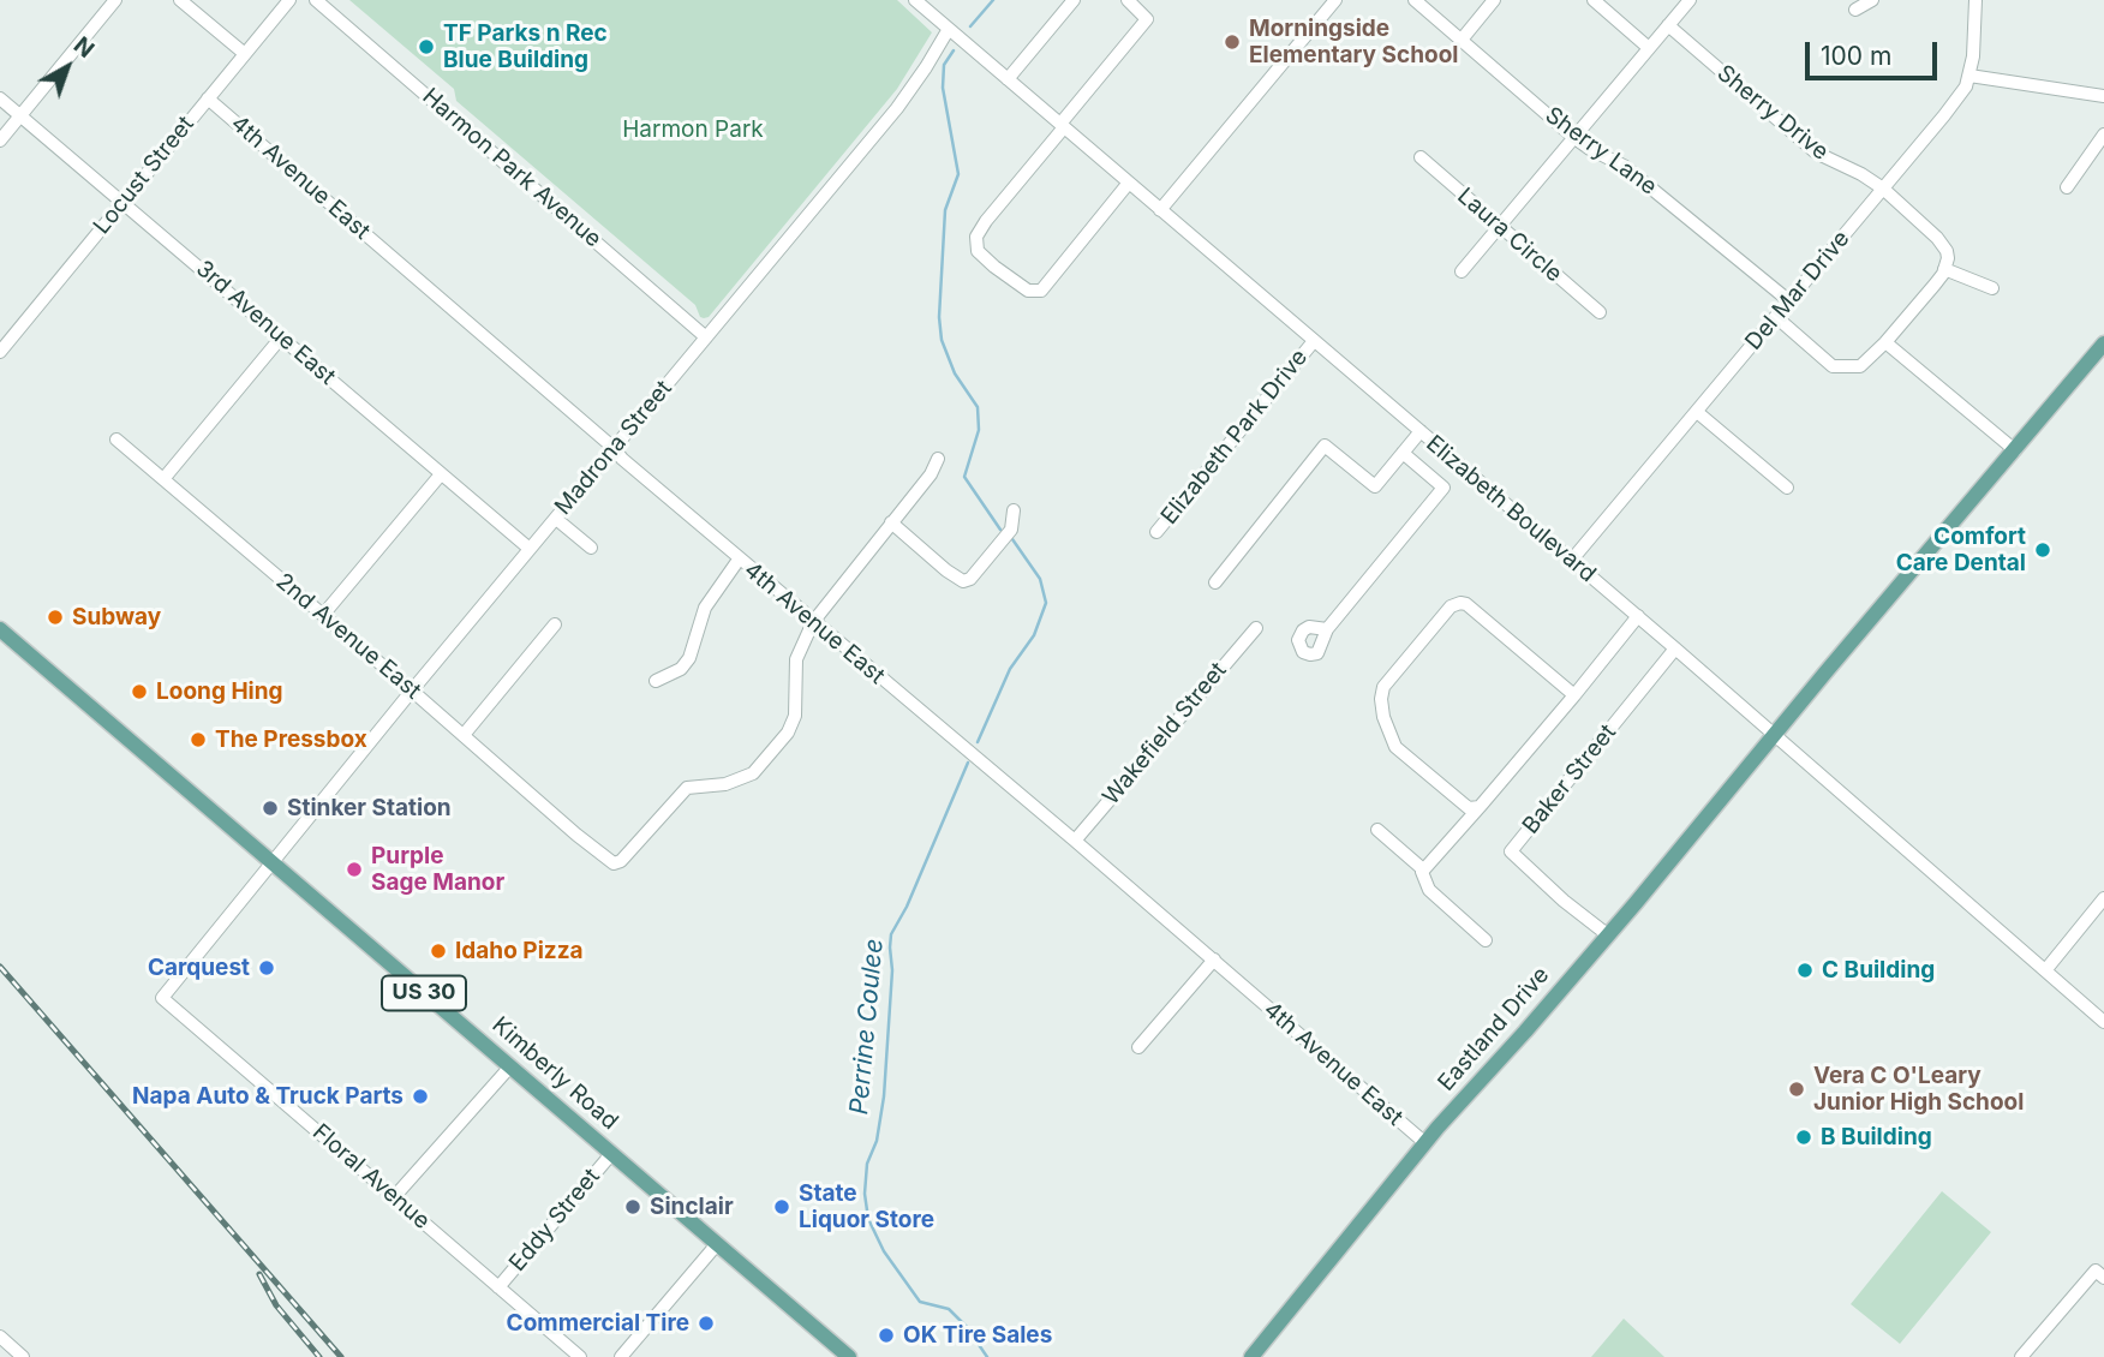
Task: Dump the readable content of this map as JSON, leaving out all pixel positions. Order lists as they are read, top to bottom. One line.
{"streets":{"main road":["US 30","Eastland Drive","Kimberly Road"],"street":["Sherry Drive","Sherry Lane","Harmon Park Avenue","Locust Street","4th Avenue East","Laura Circle","Del Mar Drive","3rd Avenue East","Elizabeth Park Drive","Madrona Street","Elizabeth Boulevard","2nd Avenue East","Wakefield Street","Baker Street","Floral Avenue","Eddy Street"]},"crossings":[["Sherry Drive","Del Mar Drive"],["Sherry Lane","Del Mar Drive"],["Harmon Park Avenue","Madrona Street"],["Locust Street","4th Avenue East"],["Locust Street","3rd Avenue East"],["4th Avenue East","Madrona Street"],["4th Avenue East","2nd Avenue East"],["4th Avenue East","Wakefield Street"],["4th Avenue East","Eastland Drive"],["Del Mar Drive","Elizabeth Boulevard"],["3rd Avenue East","Madrona Street"],["Elizabeth Park Drive","Elizabeth Boulevard"],["Madrona Street","Elizabeth Boulevard"],["Madrona Street","2nd Avenue East"],["Madrona Street","Kimberly Road"],["Madrona Street","Floral Avenue"],["Elizabeth Boulevard","Baker Street"],["Elizabeth Boulevard","Eastland Drive"],["Baker Street","Eastland Drive"],["Kimberly Road","Eddy Street"],["Floral Avenue","Eddy Street"]],"water":["Perrine Coulee"],"parks":["Harmon Park"],"places":["Morningside Elementary School","TF Parks n Rec Blue Building","Comfort Care Dental","Subway","Loong Hing","The Pressbox","Stinker Station","Purple Sage Manor","Idaho Pizza","Carquest","C Building","Vera C O'Leary Junior High School","Napa Auto & Truck Parts","B Building","Sinclair","State Liquor Store","Commercial Tire","OK Tire Sales"],"scale_bar":"100 m","north":"top right"}
